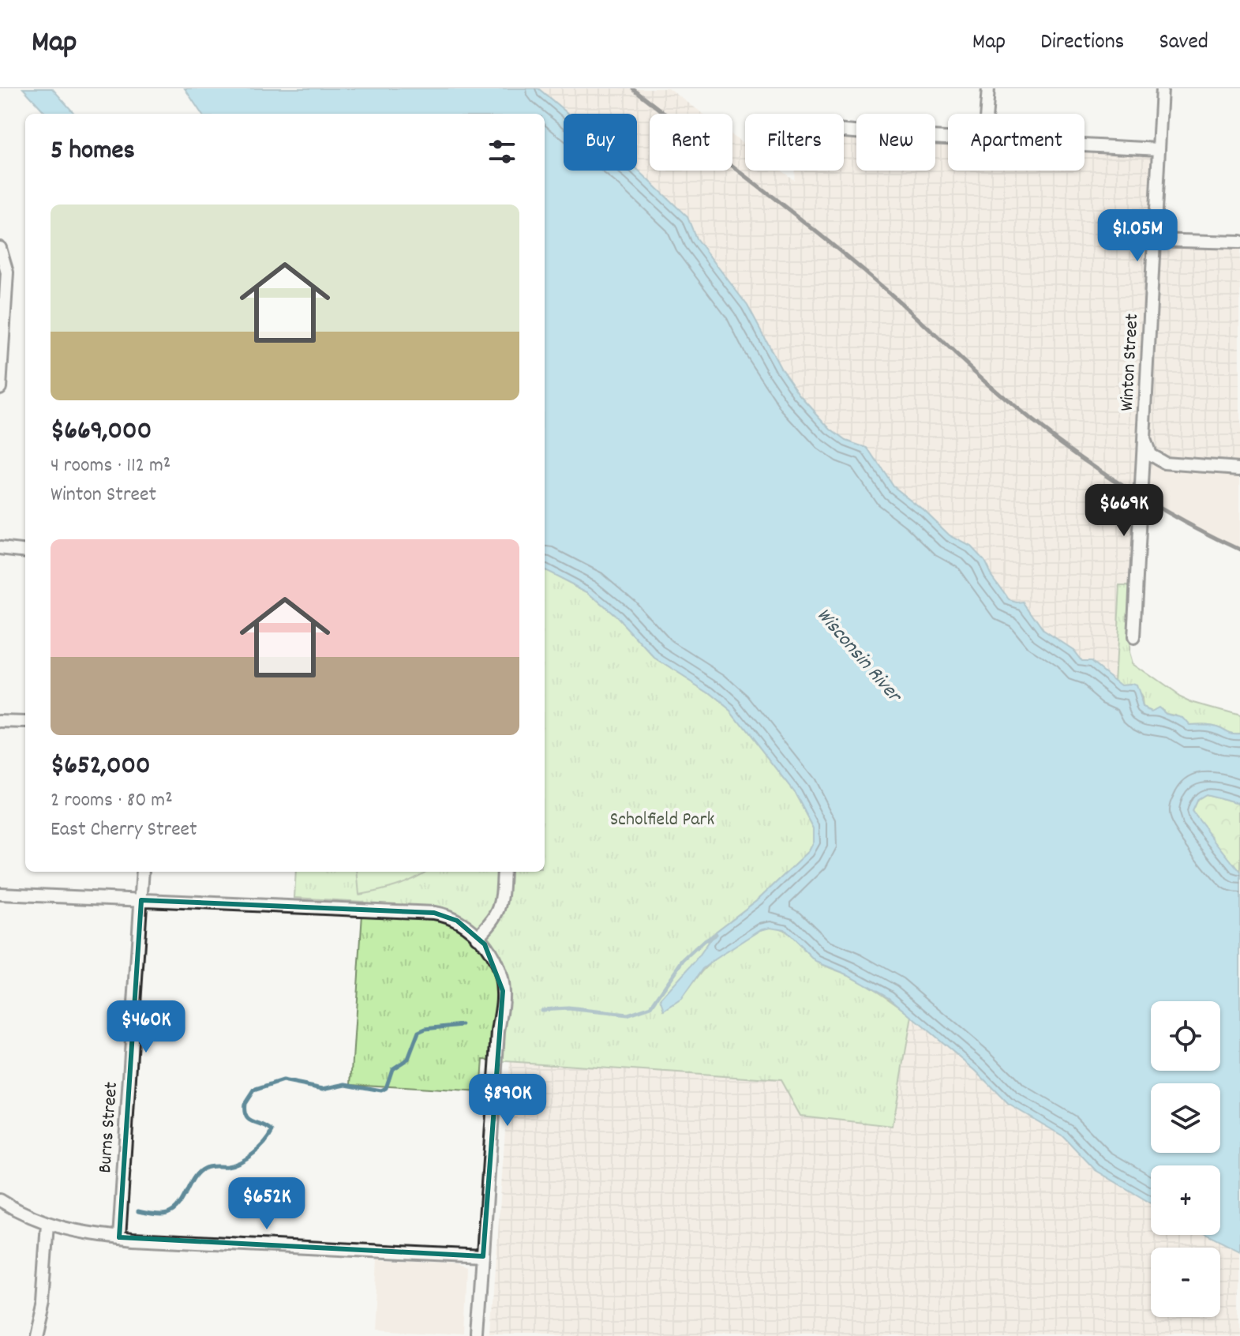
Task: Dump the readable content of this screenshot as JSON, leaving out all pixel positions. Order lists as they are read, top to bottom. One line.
{"streets":{"street":["Winton Street","Burns Street"]},"water":["Wisconsin River"],"parks":["Scholfield Park"],"page":{"header":"Map","nav":["Map","Directions","Saved"],"chip":["Buy","Rent","Filters","New","Apartment"],"heading":"5 homes","list":[{"name":"$669,000","note":"4 rooms · 112 m² · Winton Street"},{"name":"$652,000","note":"2 rooms · 80 m² · East Cherry Street"}],"price":["$1.05M","$669K","$460K","$890K","$652K"],"map_buttons":["+","−"]}}
